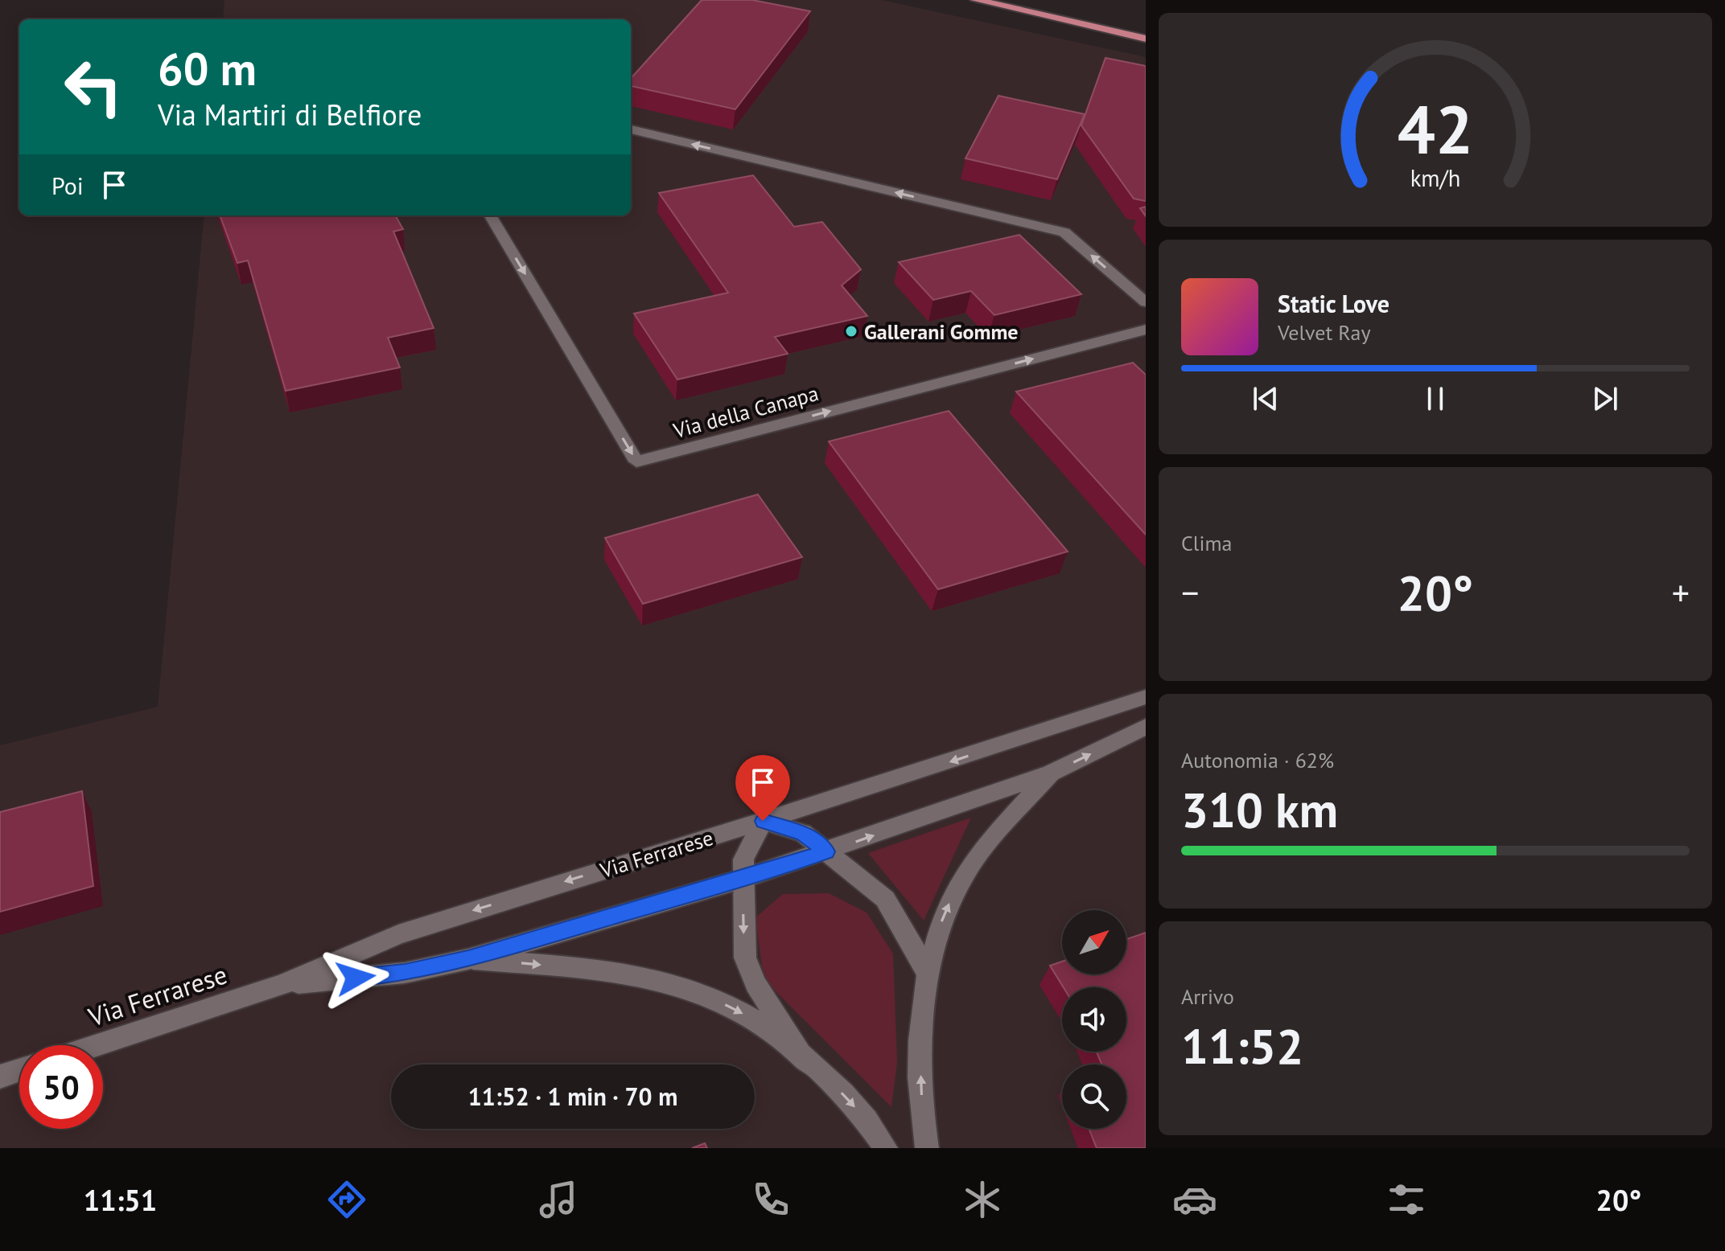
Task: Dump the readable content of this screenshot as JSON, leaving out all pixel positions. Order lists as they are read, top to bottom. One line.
{"streets":{"street":["Via della Canapa","Via Ferrarese"]},"one_way":["Via della Canapa"],"places":["Gallerani Gomme"],"north":"top right","page":{"turn":["60 m","Via Martiri di Belfiore"],"then":"Poi","song":["Static Love","Velvet Ray"],"tile":["Clima",["Autonomia · 62%","310 km"],["Arrivo","11:52"]],"heat":["−","20°","+"],"limit":"50","trip":"11:52 · 1 min · 70 m","tabs":["11:51","20°"],"gauge":["42","km/h"]}}
